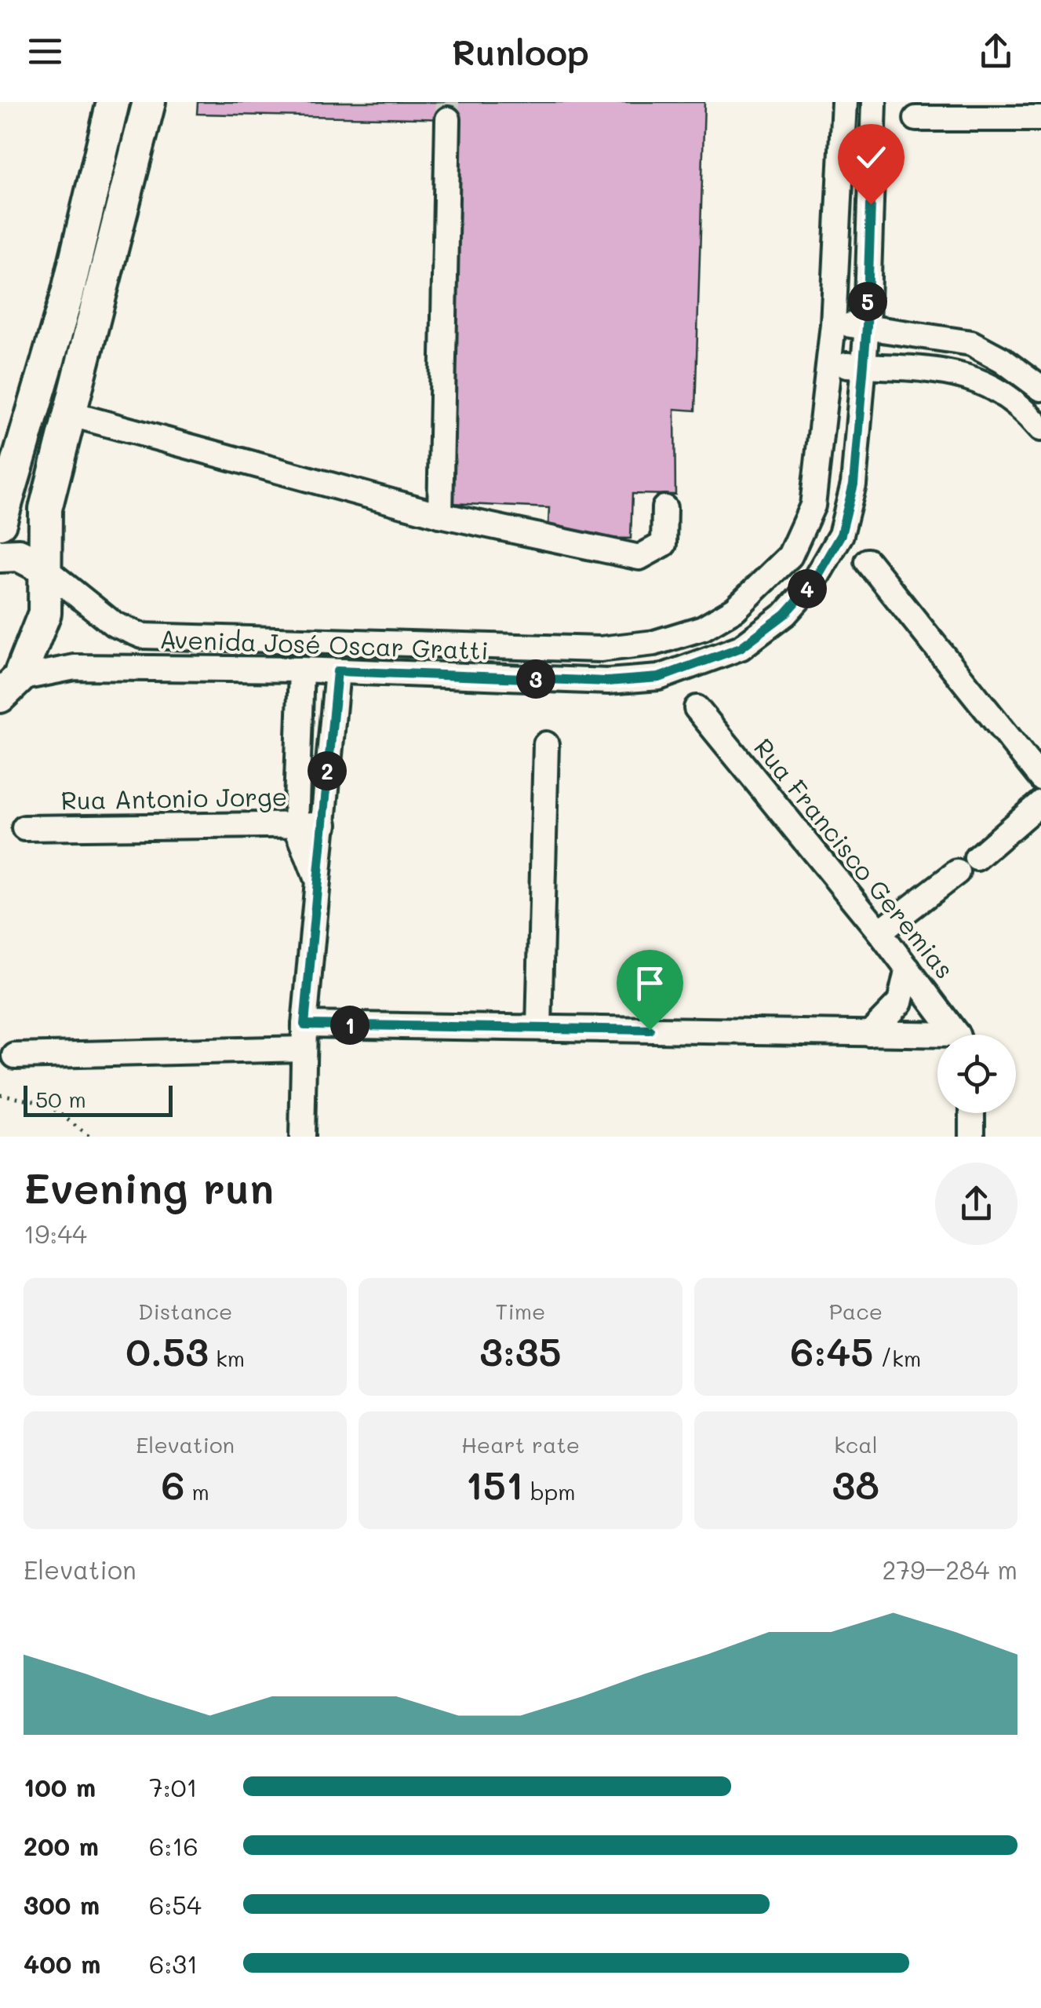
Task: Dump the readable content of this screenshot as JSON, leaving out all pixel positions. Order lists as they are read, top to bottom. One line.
{"streets":{"street":["Avenida José Oscar Gratti","Rua Antonio Jorge","Rua Francisco Geremias"]},"scale_bar":"50 m","page":{"header":"Runloop","pins":["5","4","3","2","1"],"scale":"50 m","heading":["Evening run","19:44"],"stats":[["Distance","0.53 km"],["Time","3:35"],["Pace","6:45 /km"],["Elevation","6 m"],["Heart rate","151 bpm"],["kcal","38"]],"chart":["Elevation","279–284 m"],"list":[{"name":"100 m","note":"7:01"},{"name":"200 m","note":"6:16"},{"name":"300 m","note":"6:54"},{"name":"400 m","note":"6:31"}]}}
